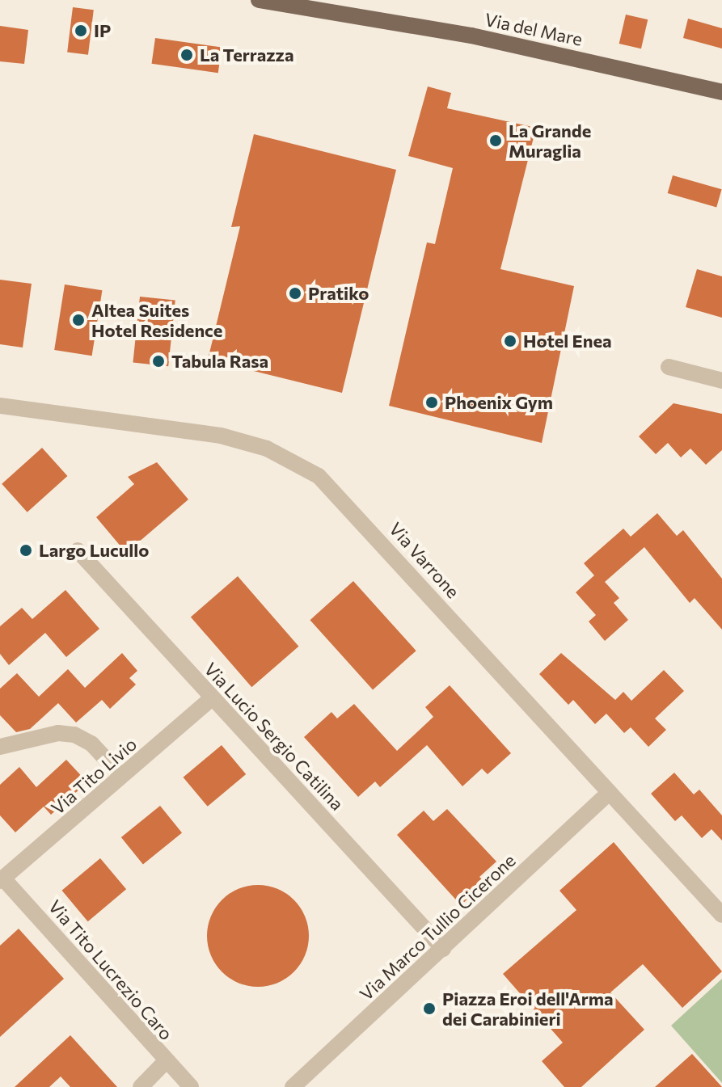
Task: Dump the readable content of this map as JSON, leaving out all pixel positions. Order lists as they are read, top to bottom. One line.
{"streets":{"main road":["Via del Mare"],"street":["Via Varrone","Via Lucio Sergio Catilina","Via Tito Livio","Via Marco Tullio Cicerone","Via Tito Lucrezio Caro"]},"crossings":[["Via Varrone","Via Marco Tullio Cicerone"],["Via Lucio Sergio Catilina","Via Tito Livio"],["Via Lucio Sergio Catilina","Via Marco Tullio Cicerone"],["Via Tito Livio","Via Tito Lucrezio Caro"]],"places":["IP","La Terrazza","La Grande Muraglia","Pratiko","Altea Suites Hotel Residence","Hotel Enea","Tabula Rasa","Phoenix Gym","Largo Lucullo","Piazza Eroi dell'Arma dei Carabinieri"]}
